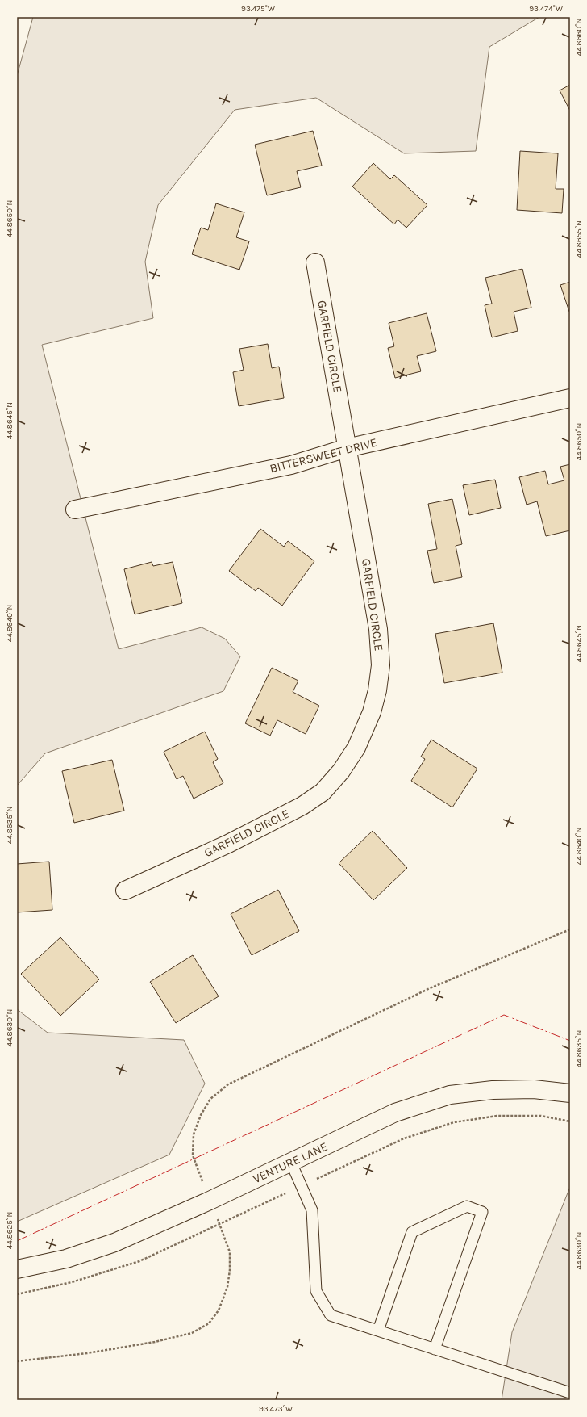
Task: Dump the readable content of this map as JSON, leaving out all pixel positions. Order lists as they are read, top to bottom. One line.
{"streets":{"street":["GARFIELD CIRCLE","BITTERSWEET DRIVE","VENTURE LANE"]},"crossings":[["GARFIELD CIRCLE","BITTERSWEET DRIVE"]],"coordinates":["93.475°W","93.474°W","44.8660°N","44.8650°N","44.8655°N","44.8645°N","44.8640°N","44.8635°N","44.8630°N","44.8625°N","93.473°W"]}
